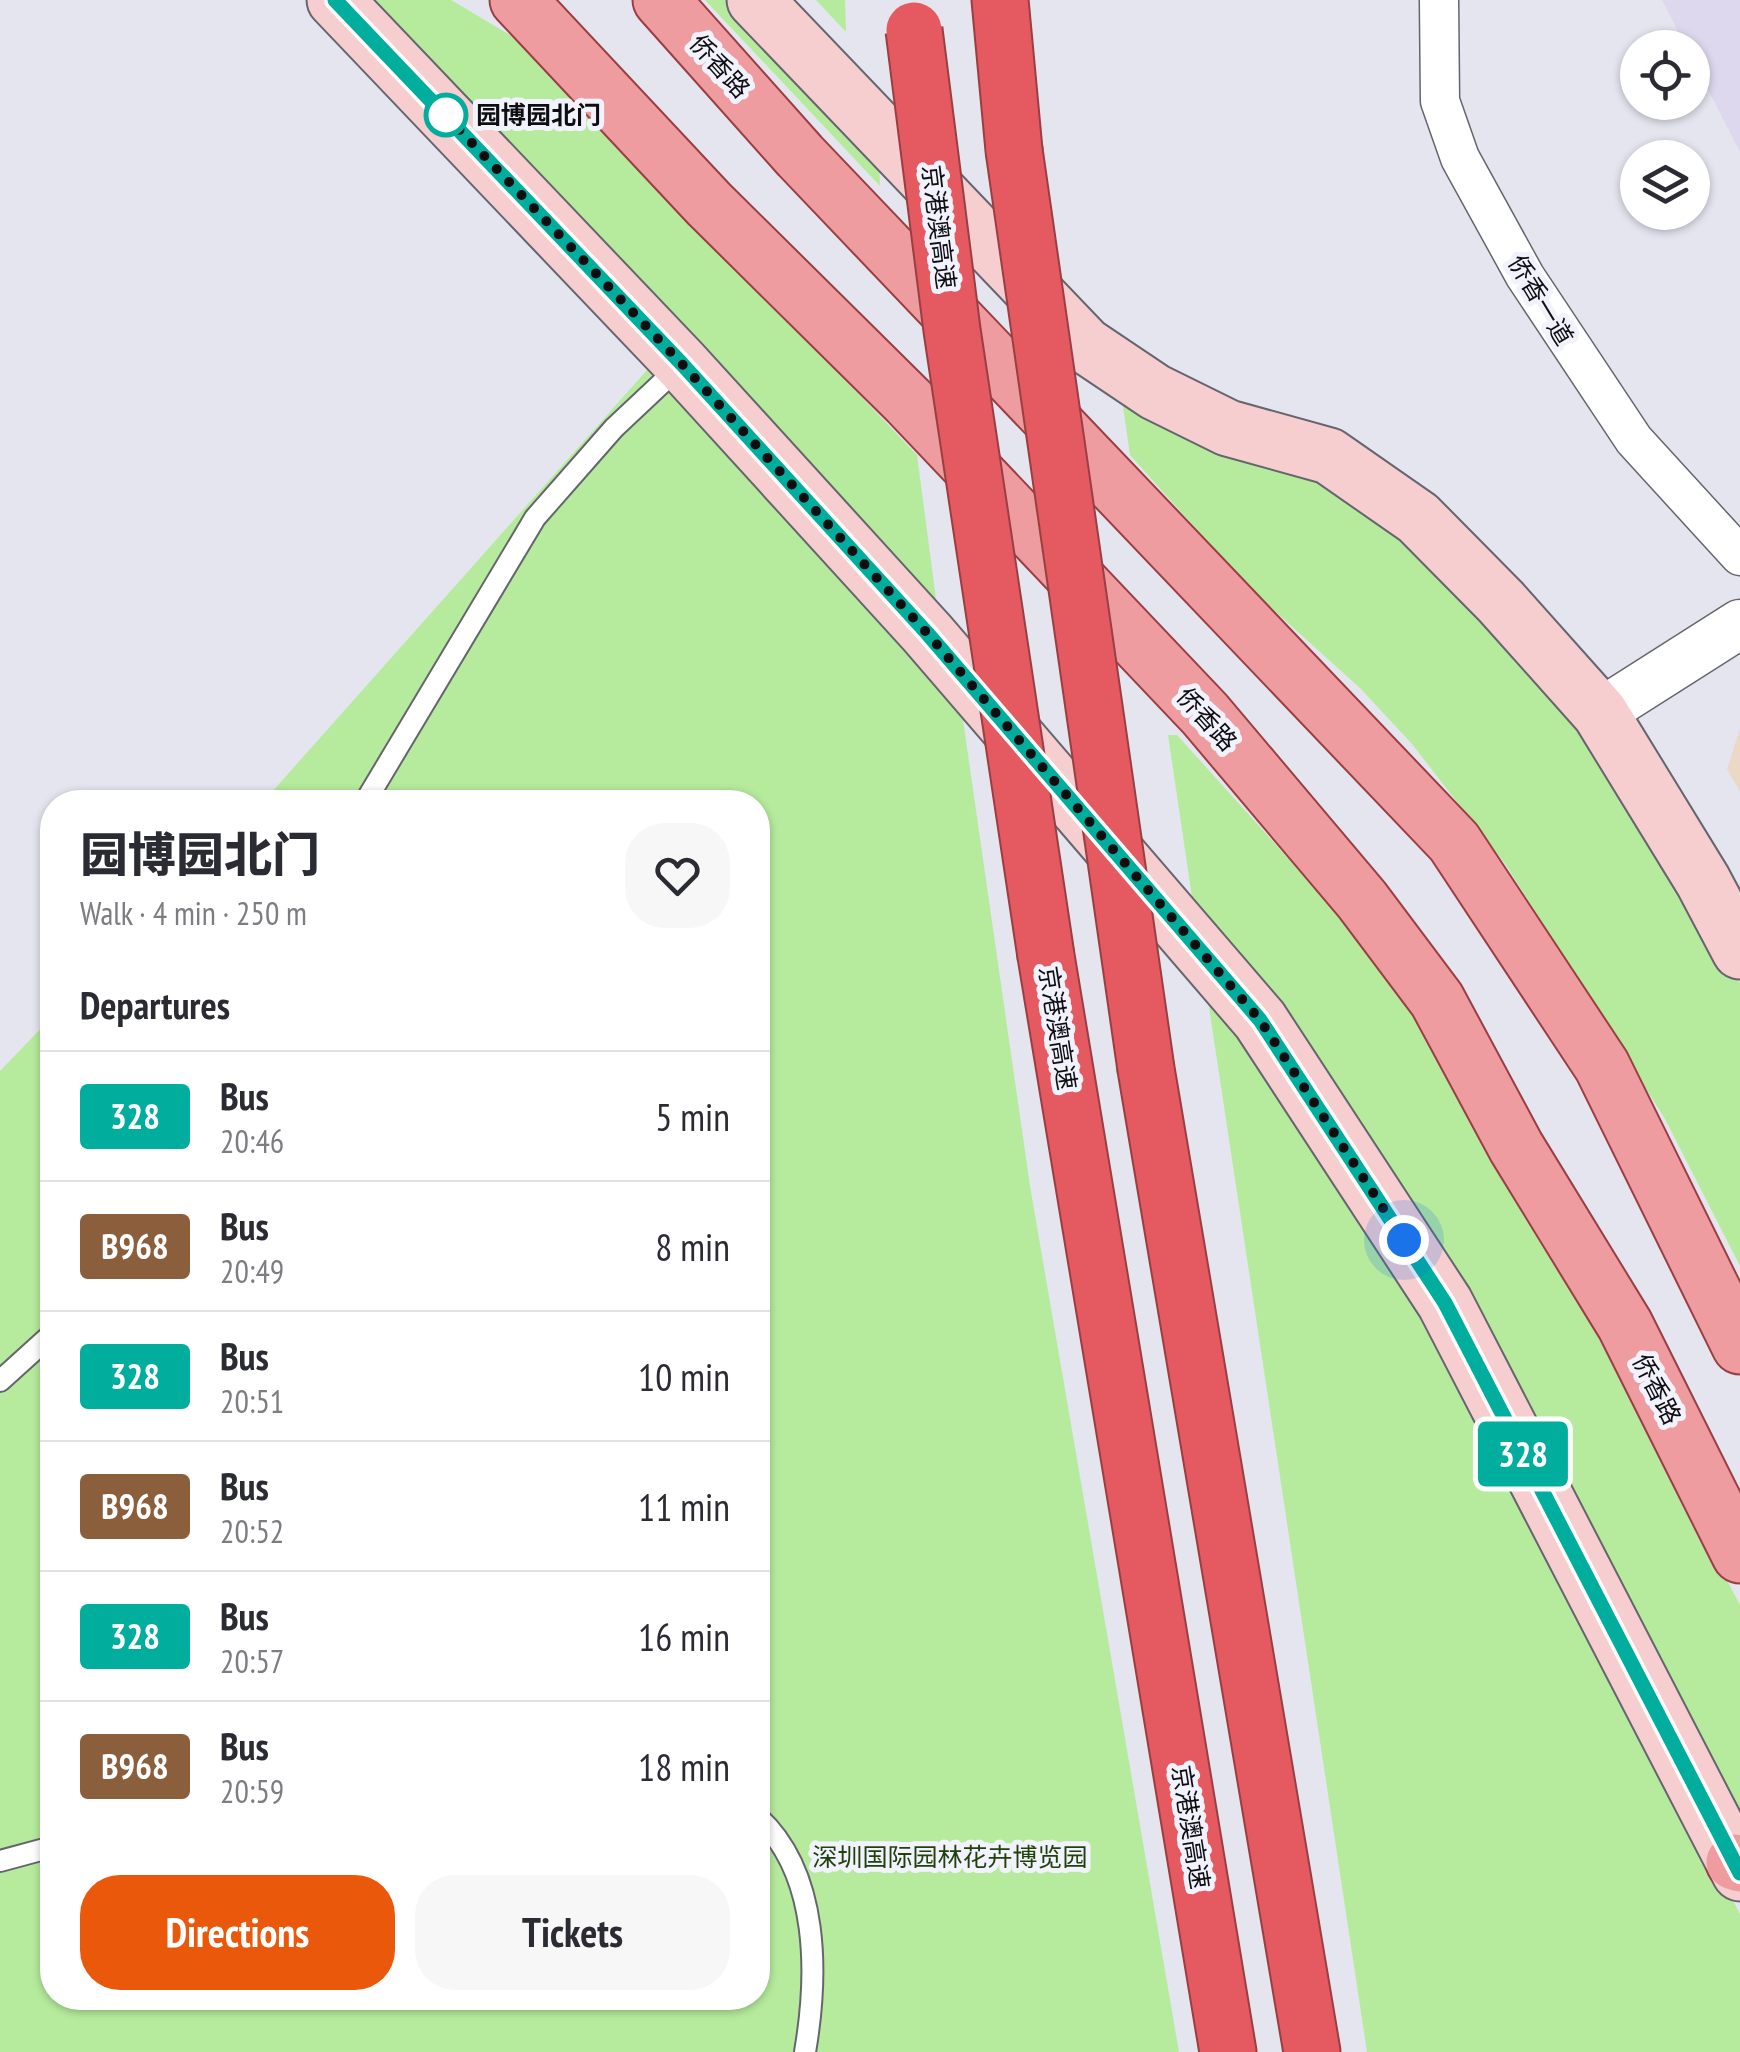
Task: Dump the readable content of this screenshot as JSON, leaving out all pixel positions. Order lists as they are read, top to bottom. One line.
{"streets":{"highway":["京港澳高速"],"main road":["侨香路"],"street":["侨香一道"]},"parks":["深圳国际园林花卉博览园"],"places":["园博园北门"],"lines":["bus line 328"],"page":{"on_map":"328","heading":[["园博园北门","Walk · 4 min · 250 m"],"Departures"],"list":[{"mark":"328","name":"Bus","note":"20:46","value":"5 min"},{"mark":"B968","name":"Bus","note":"20:49","value":"8 min"},{"mark":"328","name":"Bus","note":"20:51","value":"10 min"},{"mark":"B968","name":"Bus","note":"20:52","value":"11 min"},{"mark":"328","name":"Bus","note":"20:57","value":"16 min"},{"mark":"B968","name":"Bus","note":"20:59","value":"18 min"}],"buttons":["Directions","Tickets"]}}
